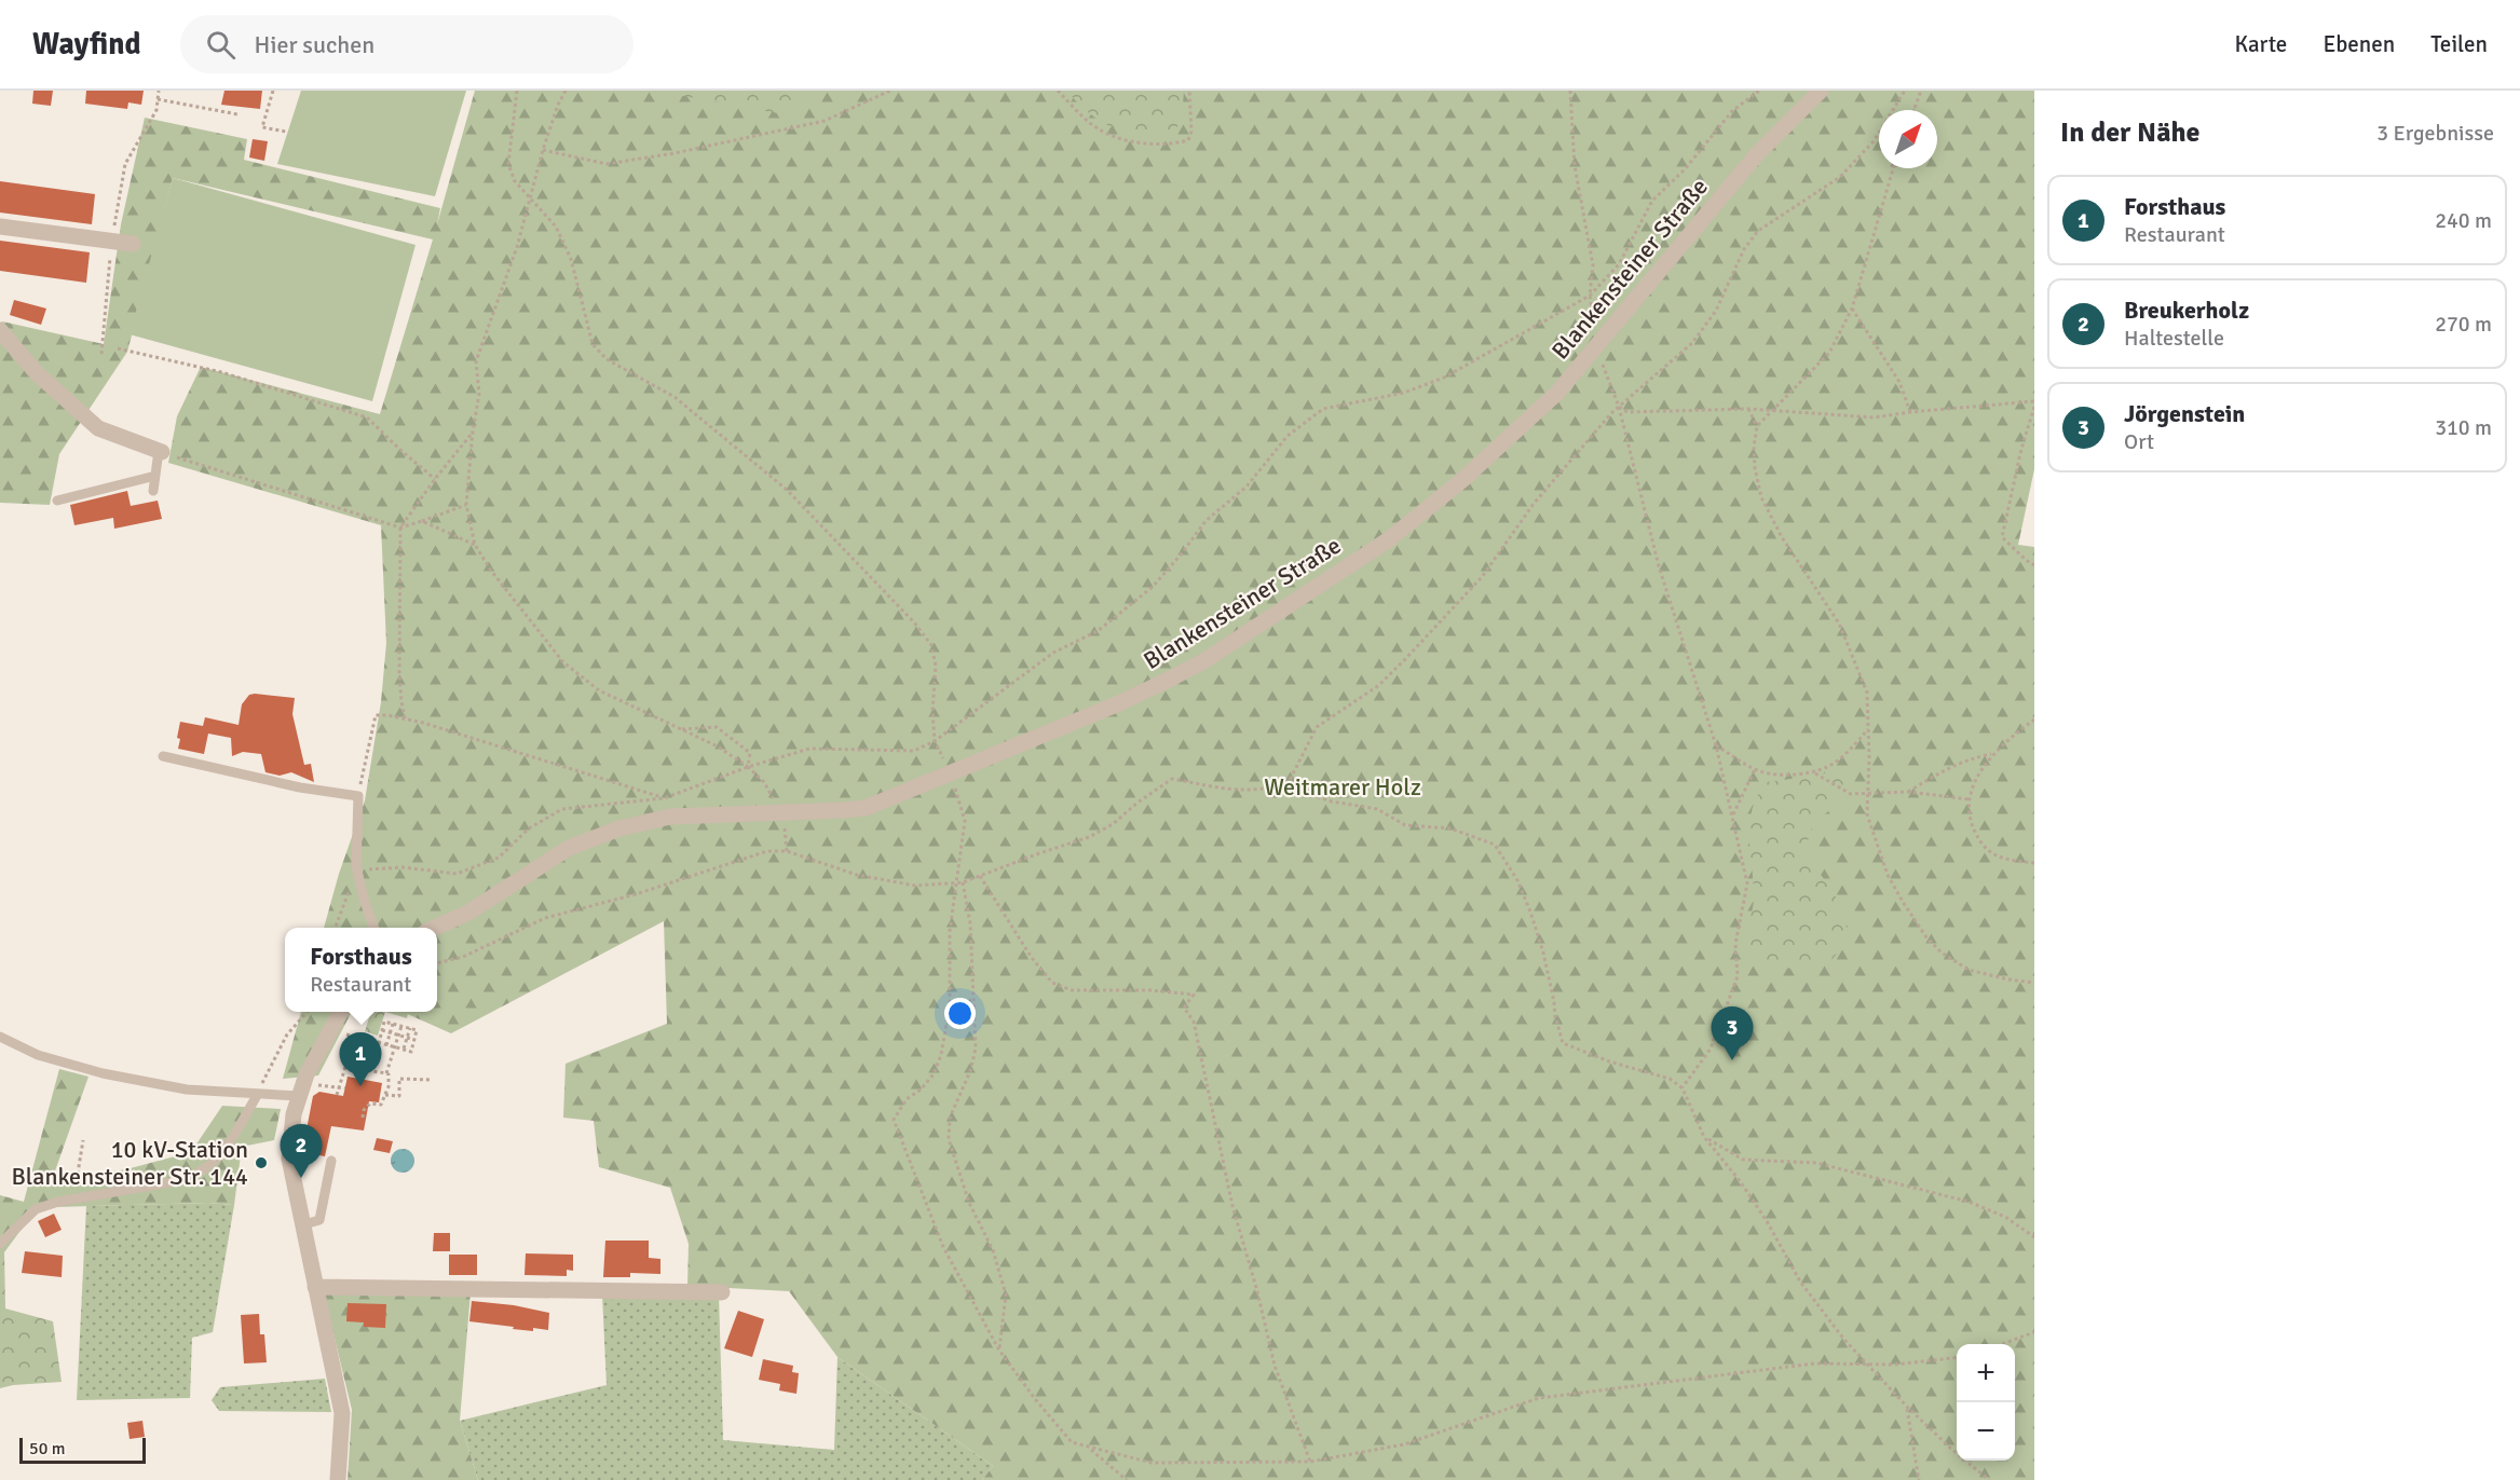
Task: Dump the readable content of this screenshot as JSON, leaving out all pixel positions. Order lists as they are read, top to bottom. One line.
{"streets":{"street":["Blankensteiner Straße"]},"parks":["Weitmarer Holz"],"places":["10 kV-Station Blankensteiner Str. 144"],"scale_bar":"50 m","north":"top right","page":{"header":"Wayfind","search":"Hier suchen","nav":["Karte","Ebenen","Teilen"],"heading":["In der Nähe","3 Ergebnisse"],"list":[{"mark":"1","name":"Forsthaus","note":"Restaurant","value":"240 m"},{"mark":"2","name":"Breukerholz","note":"Haltestelle","value":"270 m"},{"mark":"3","name":"Jörgenstein","note":"Ort","value":"310 m"}],"popup":["Forsthaus","Restaurant"],"pins":["3","1","2"],"map_buttons":["+","−"],"scale":"50 m"}}
